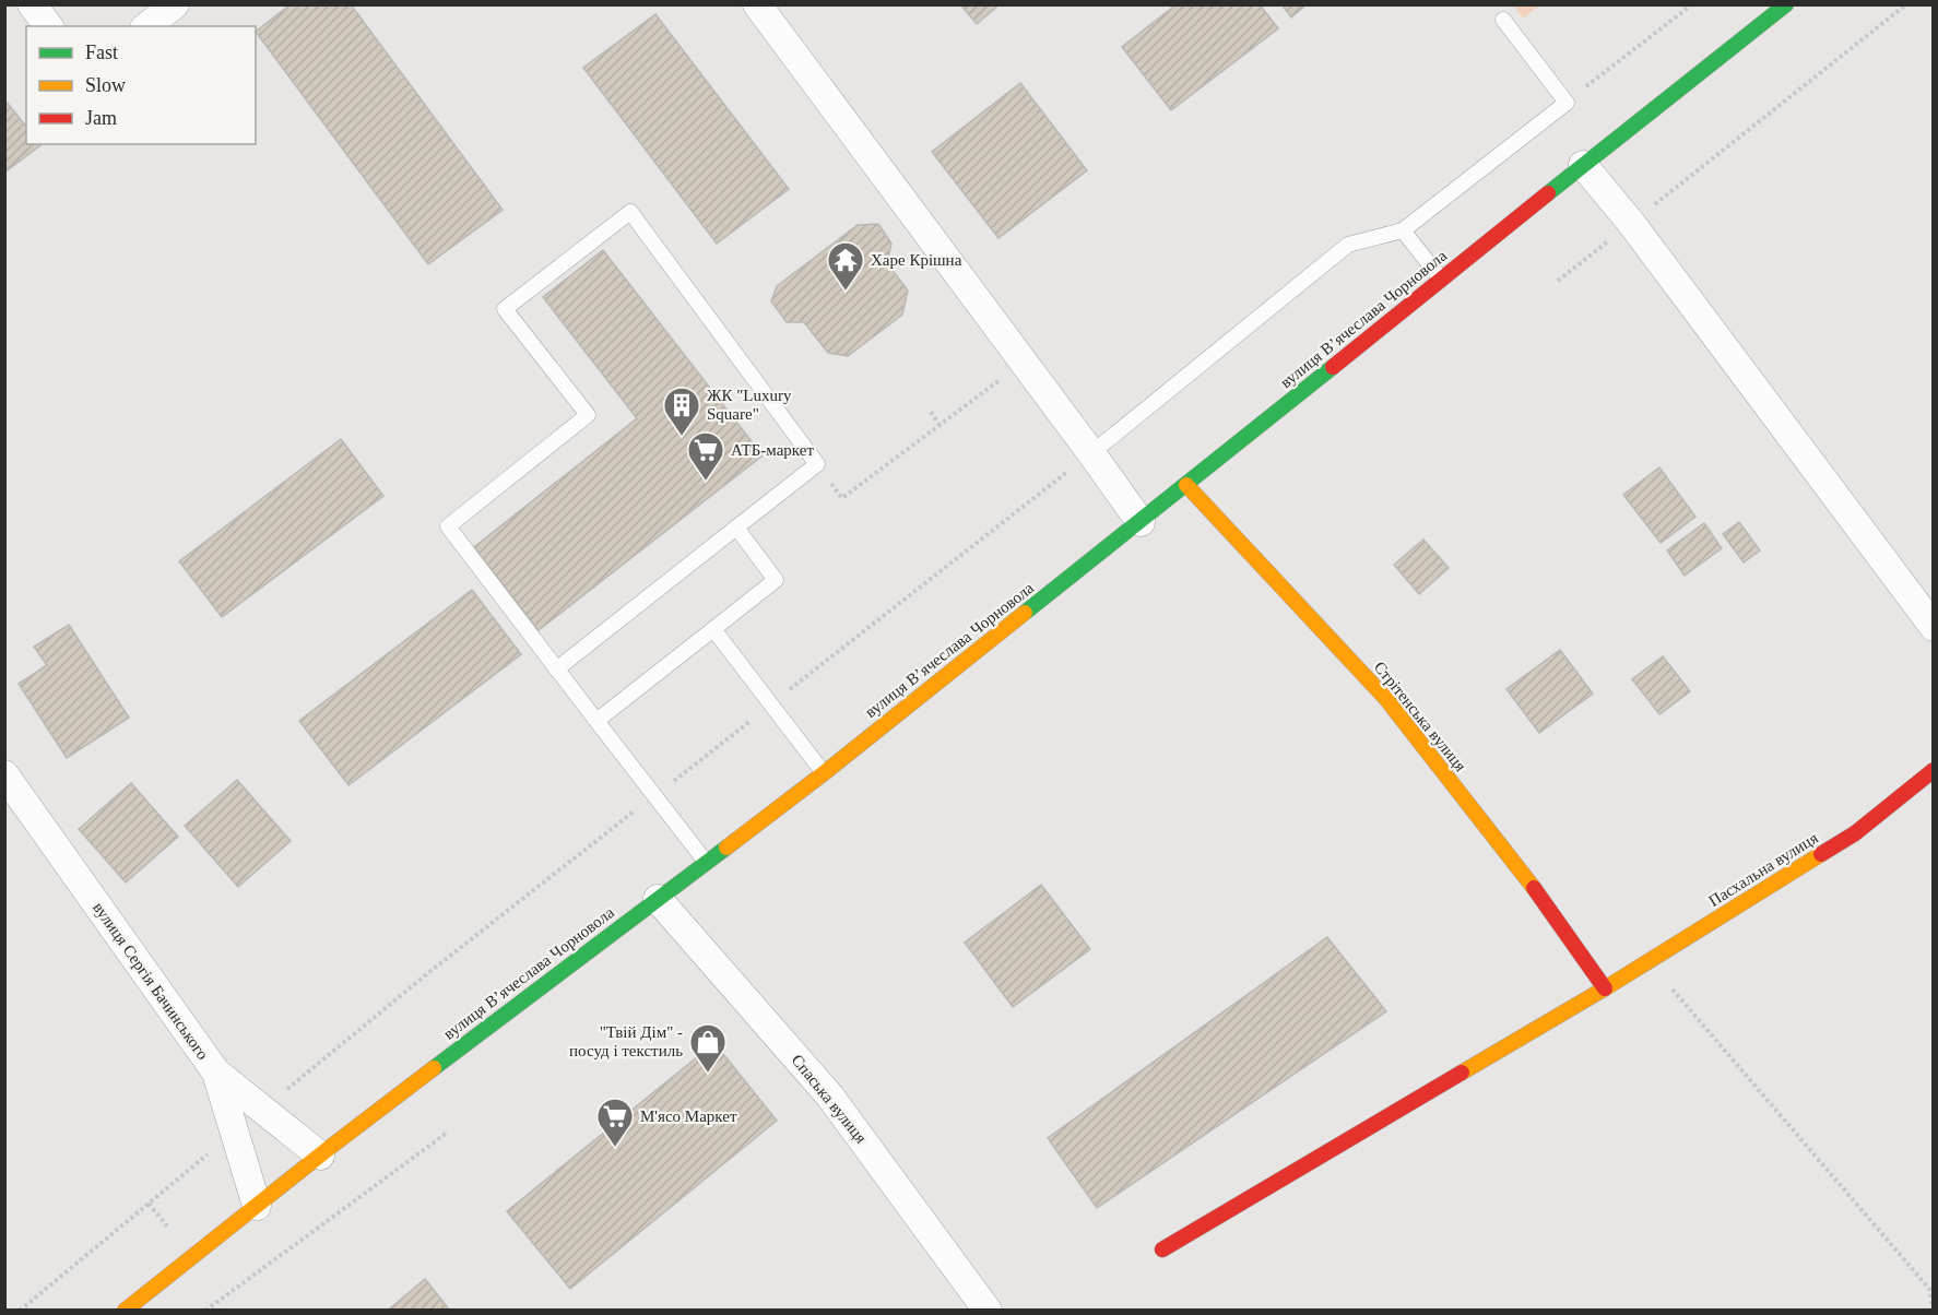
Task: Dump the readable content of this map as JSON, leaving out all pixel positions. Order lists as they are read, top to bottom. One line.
{"streets":{"main road":["вулиця Вʼячеслава Чорновола","Стрітенська вулиця","Пасхальна вулиця"],"street":["вулиця Сергія Бачинського","Спаська вулиця"]},"crossings":[["вулиця Вʼячеслава Чорновола","Стрітенська вулиця"],["вулиця Вʼячеслава Чорновола","вулиця Сергія Бачинського"],["вулиця Вʼячеслава Чорновола","Спаська вулиця"],["Стрітенська вулиця","Пасхальна вулиця"]],"places":{"temple":["Харе Крішна"],"building":["ЖК \"Luxury Square\""],"supermarket":["АТБ-маркет","М'ясо Маркет"],"shop":["\"Твій Дім\" - посуд і текстиль"]},"legend":["Fast","Slow","Jam"]}
